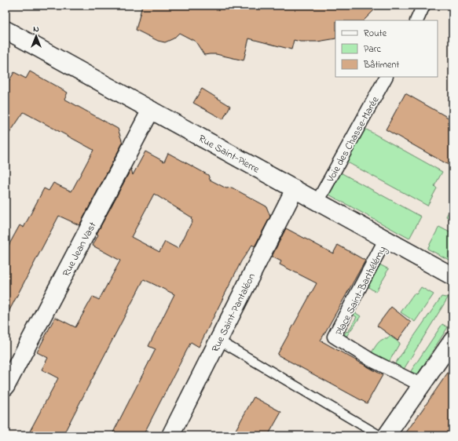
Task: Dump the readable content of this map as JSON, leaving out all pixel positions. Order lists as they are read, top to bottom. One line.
{"streets":{"street":["Voie des Chasse-Marée","Rue Saint-Pierre","Rue Jean Vast","Place Saint-Barthélémy","Rue Saint-Pantaléon"]},"crossings":[["Voie des Chasse-Marée","Rue Saint-Pierre"],["Rue Saint-Pierre","Rue Jean Vast"],["Rue Saint-Pierre","Place Saint-Barthélémy"],["Rue Saint-Pierre","Rue Saint-Pantaléon"]],"legend":["Route","Parc","Bâtiment"],"north":"top"}
